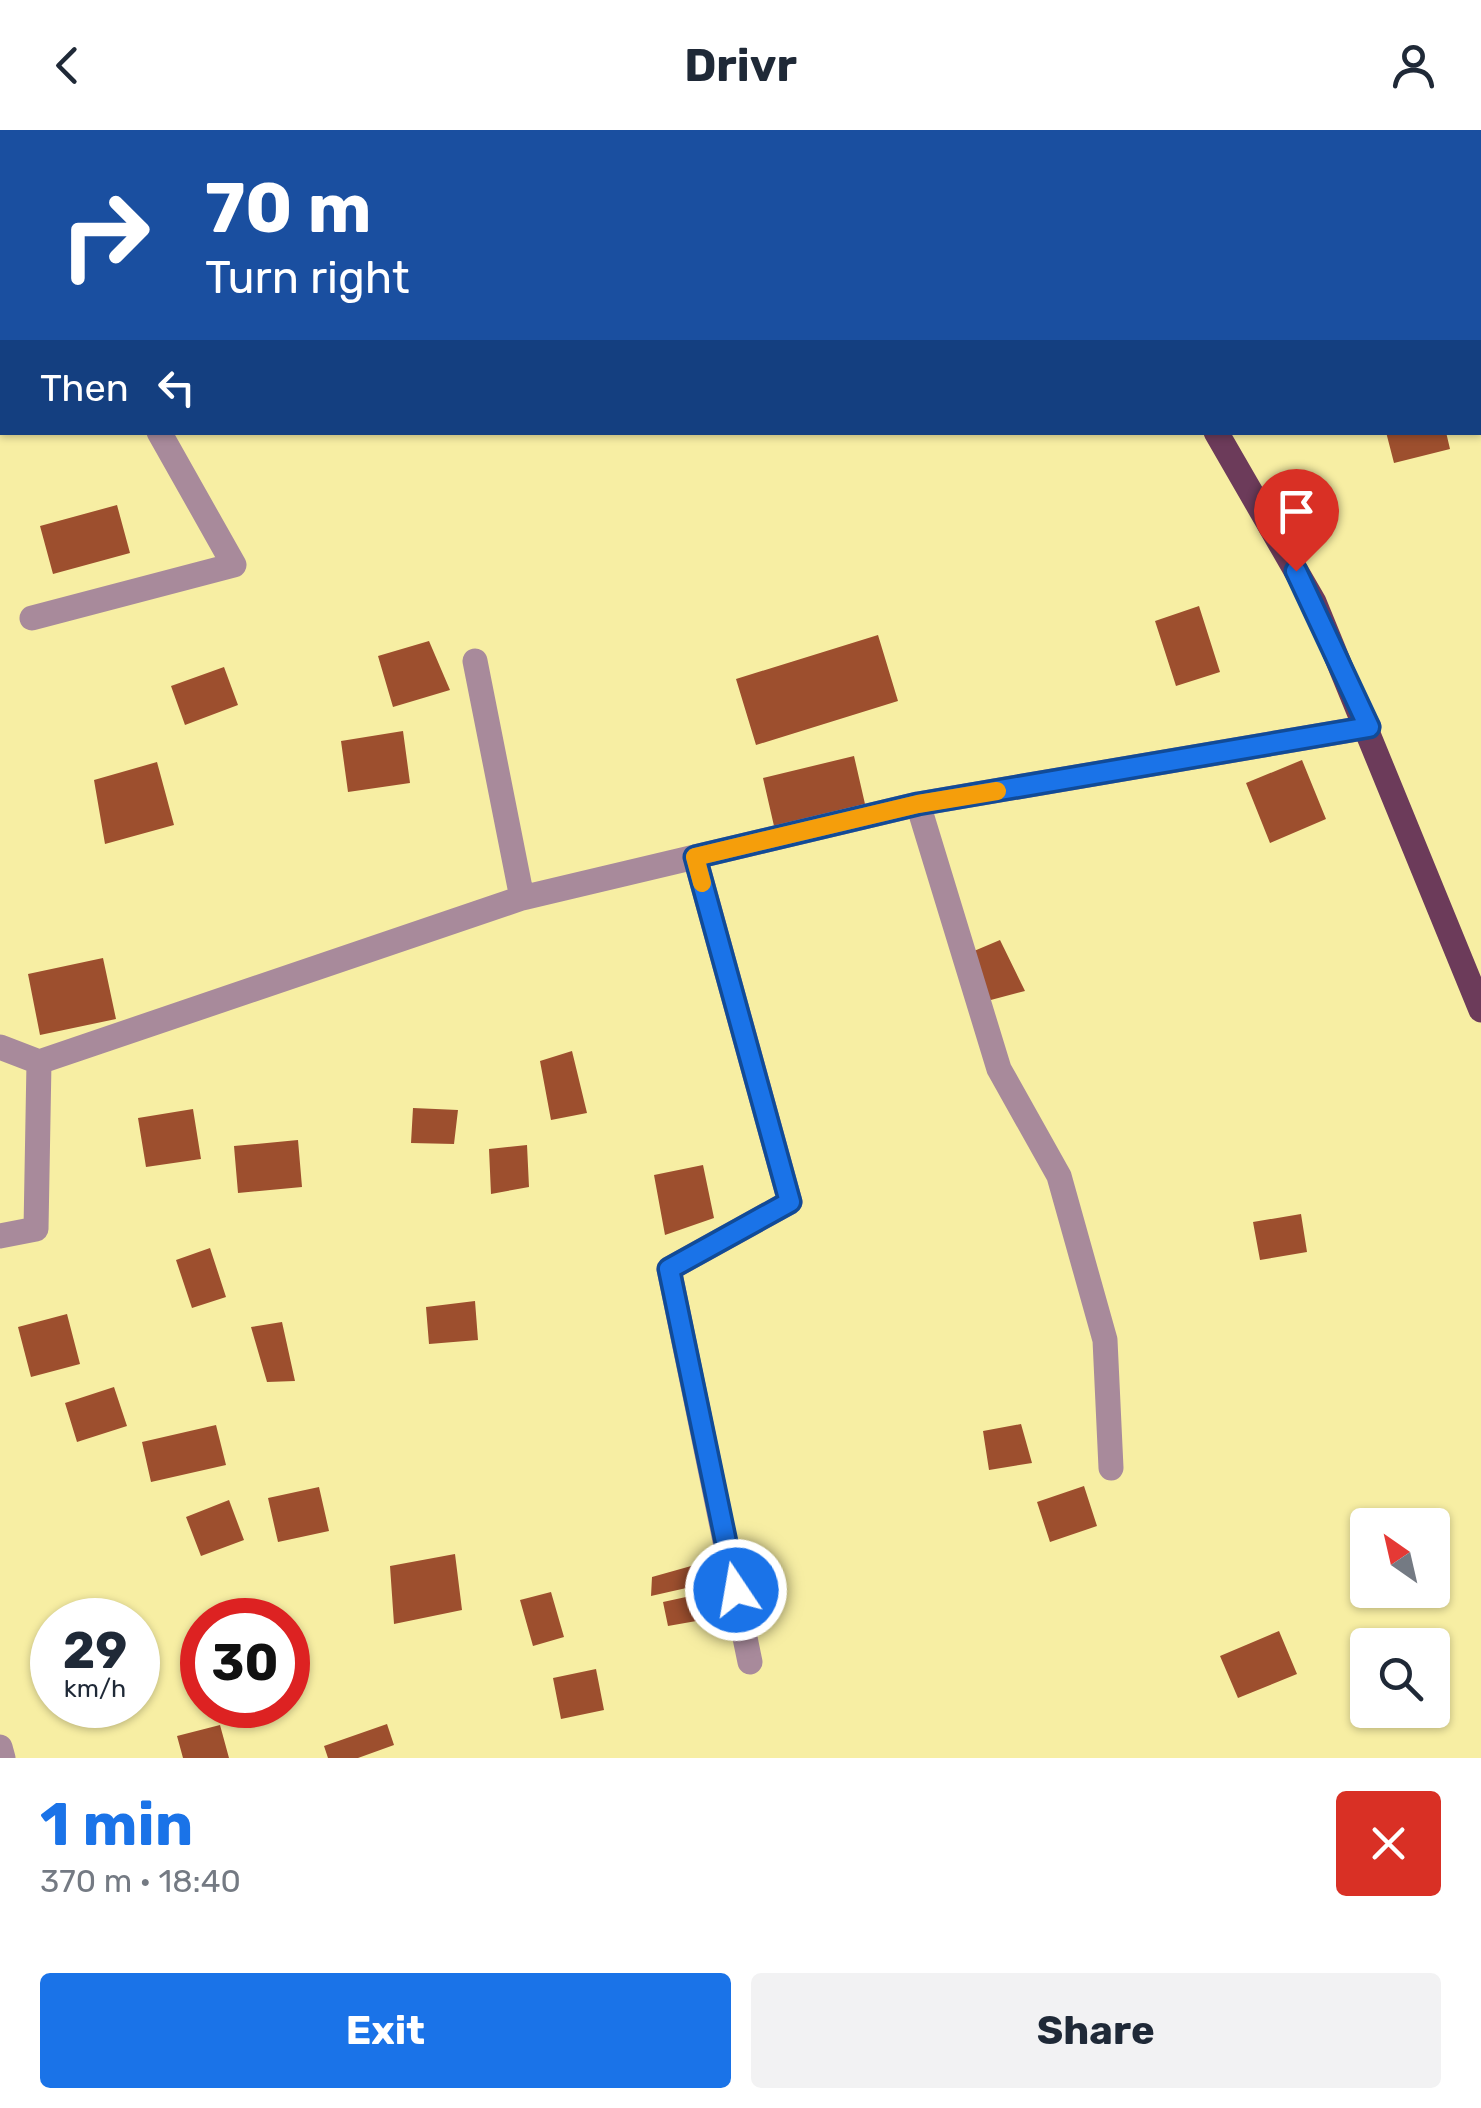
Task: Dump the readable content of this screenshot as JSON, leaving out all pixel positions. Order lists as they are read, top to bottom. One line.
{"north":"top left","page":{"header":"Drivr","turn":["70 m","Turn right"],"then":"Then","speed":"29 km/h","limit":"30","heading":["1 min","370 m · 18:40"],"buttons":["Exit","Share"]}}
